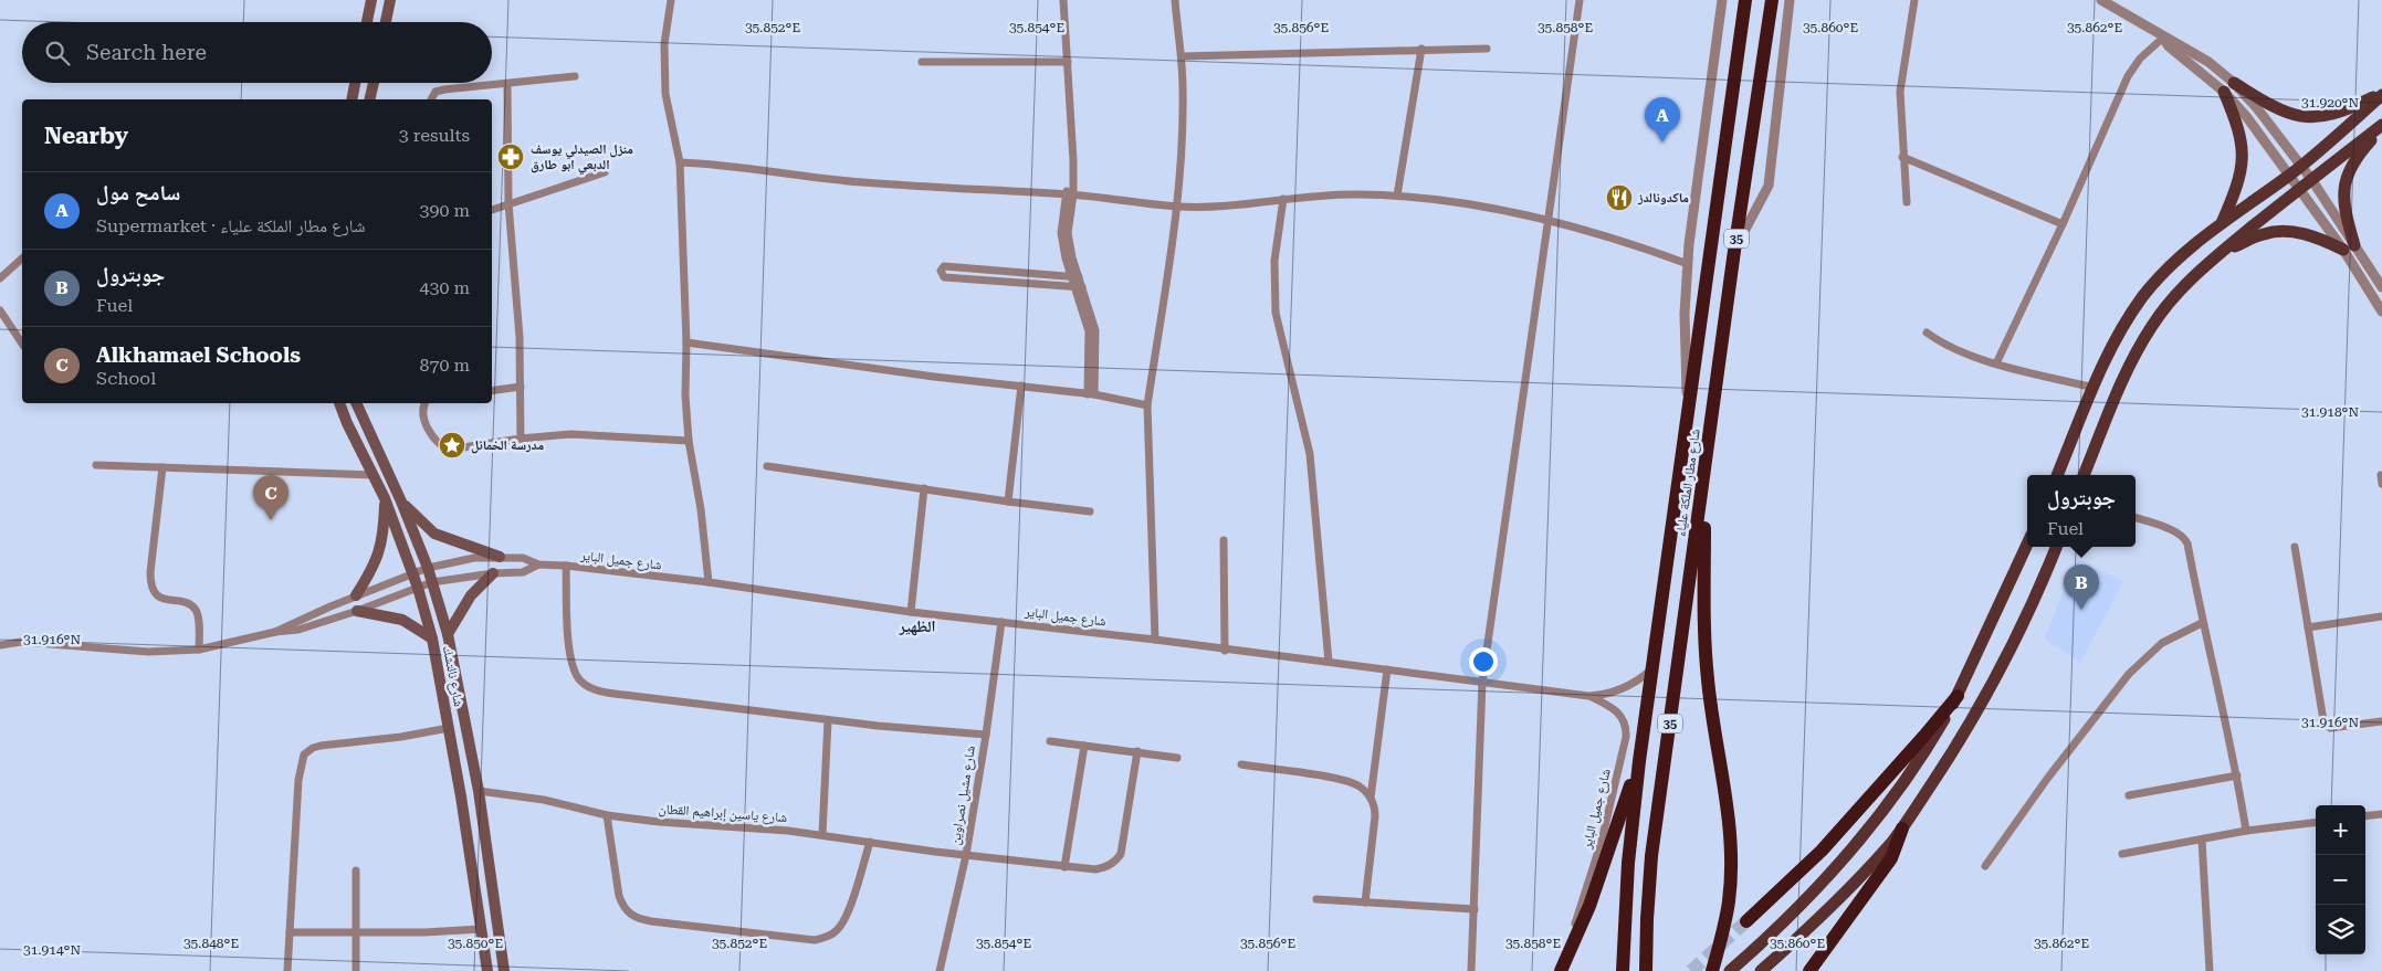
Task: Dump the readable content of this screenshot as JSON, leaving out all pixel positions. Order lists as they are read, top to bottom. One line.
{"streets":{"highway":["35","شارع مطار الملكة علياء"],"main road":["شارع نالتشك"],"street":["شارع جميل الباير","شارع مشيل نصراوين","شارع ياسين إبراهيم القطان"]},"crossings":[["شارع مطار الملكة علياء","شارع جميل الباير"],["شارع جميل الباير","شارع نالتشك"],["شارع جميل الباير","شارع مشيل نصراوين"],["شارع نالتشك","شارع ياسين إبراهيم القطان"],["شارع مشيل نصراوين","شارع ياسين إبراهيم القطان"]],"districts":["الظهير"],"places":{"pharmacy":["منزل الصيدلي يوسف الدبعي ابو طارق"],"restaurant":["ماكدونالدز"],"place":["مدرسة الخمائل"]},"page":{"search":"Search here","pins":["A","C","B"],"heading":["Nearby","3 results"],"list":[{"mark":"A","name":"سامح مول","note":"Supermarket · شارع مطار الملكة علياء","value":"390 m"},{"mark":"B","name":"جوبترول","note":"Fuel","value":"430 m"},{"mark":"C","name":"Alkhamael Schools","note":"School","value":"870 m"}],"popup":["جوبترول","Fuel"],"map_buttons":["+","−"]},"coordinates":["35.852°E","35.854°E","35.856°E","35.858°E","35.860°E","35.862°E","31.920°N","31.918°N","31.916°N","35.848°E","35.850°E","31.914°N"]}
